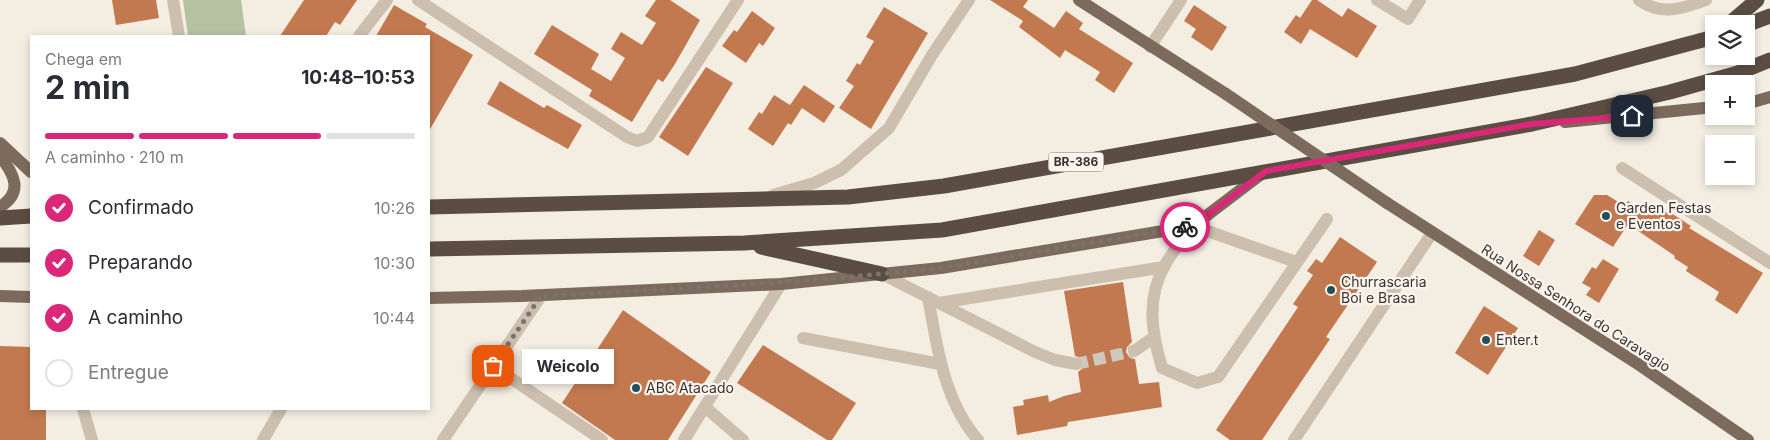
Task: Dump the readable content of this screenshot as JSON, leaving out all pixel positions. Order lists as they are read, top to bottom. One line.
{"streets":{"highway":["BR-386"],"main road":["Rua Nossa Senhora do Caravagio"]},"places":["Garden Festas e Eventos","Churrascaria Boi e Brasa","Enter.t","Weicolo","ABC Atacado"],"page":{"map_buttons":["+","−"],"heading":["2 min","Chega em","10:48–10:53"],"bar":"A caminho · 210 m","list":[["Confirmado","10:26"],["Preparando","10:30"],["A caminho","10:44"],"Entregue"],"bubble":"Weicolo"}}
